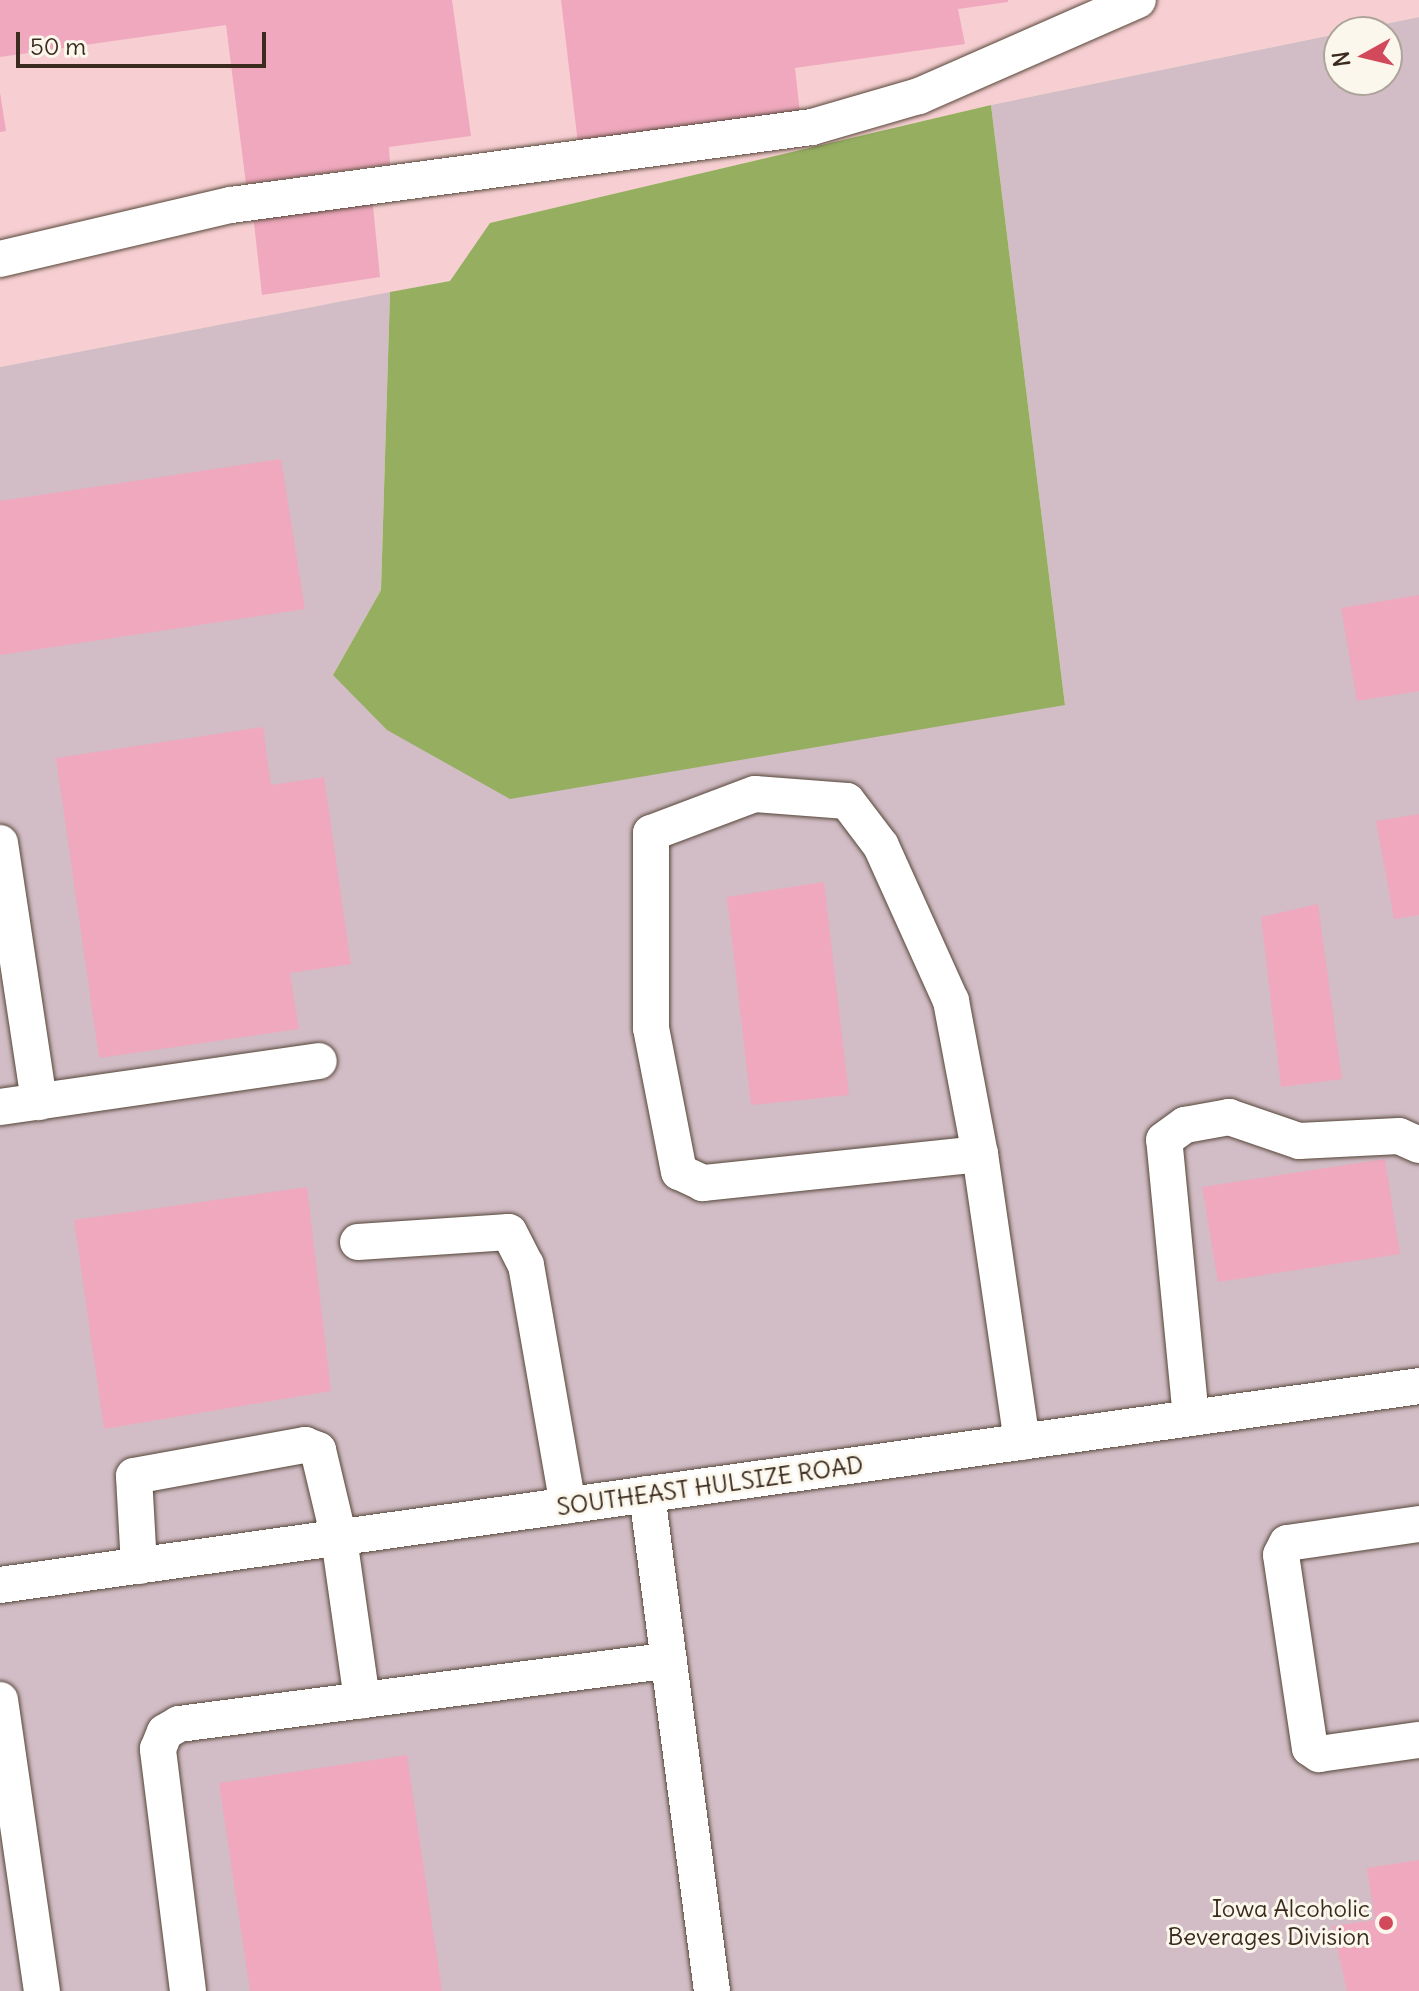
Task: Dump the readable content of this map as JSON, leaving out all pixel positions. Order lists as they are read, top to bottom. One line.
{"streets":{"street":["SOUTHEAST HULSIZE ROAD"]},"places":["Iowa Alcoholic Beverages Division"],"scale_bar":"50 m","north":"left"}
